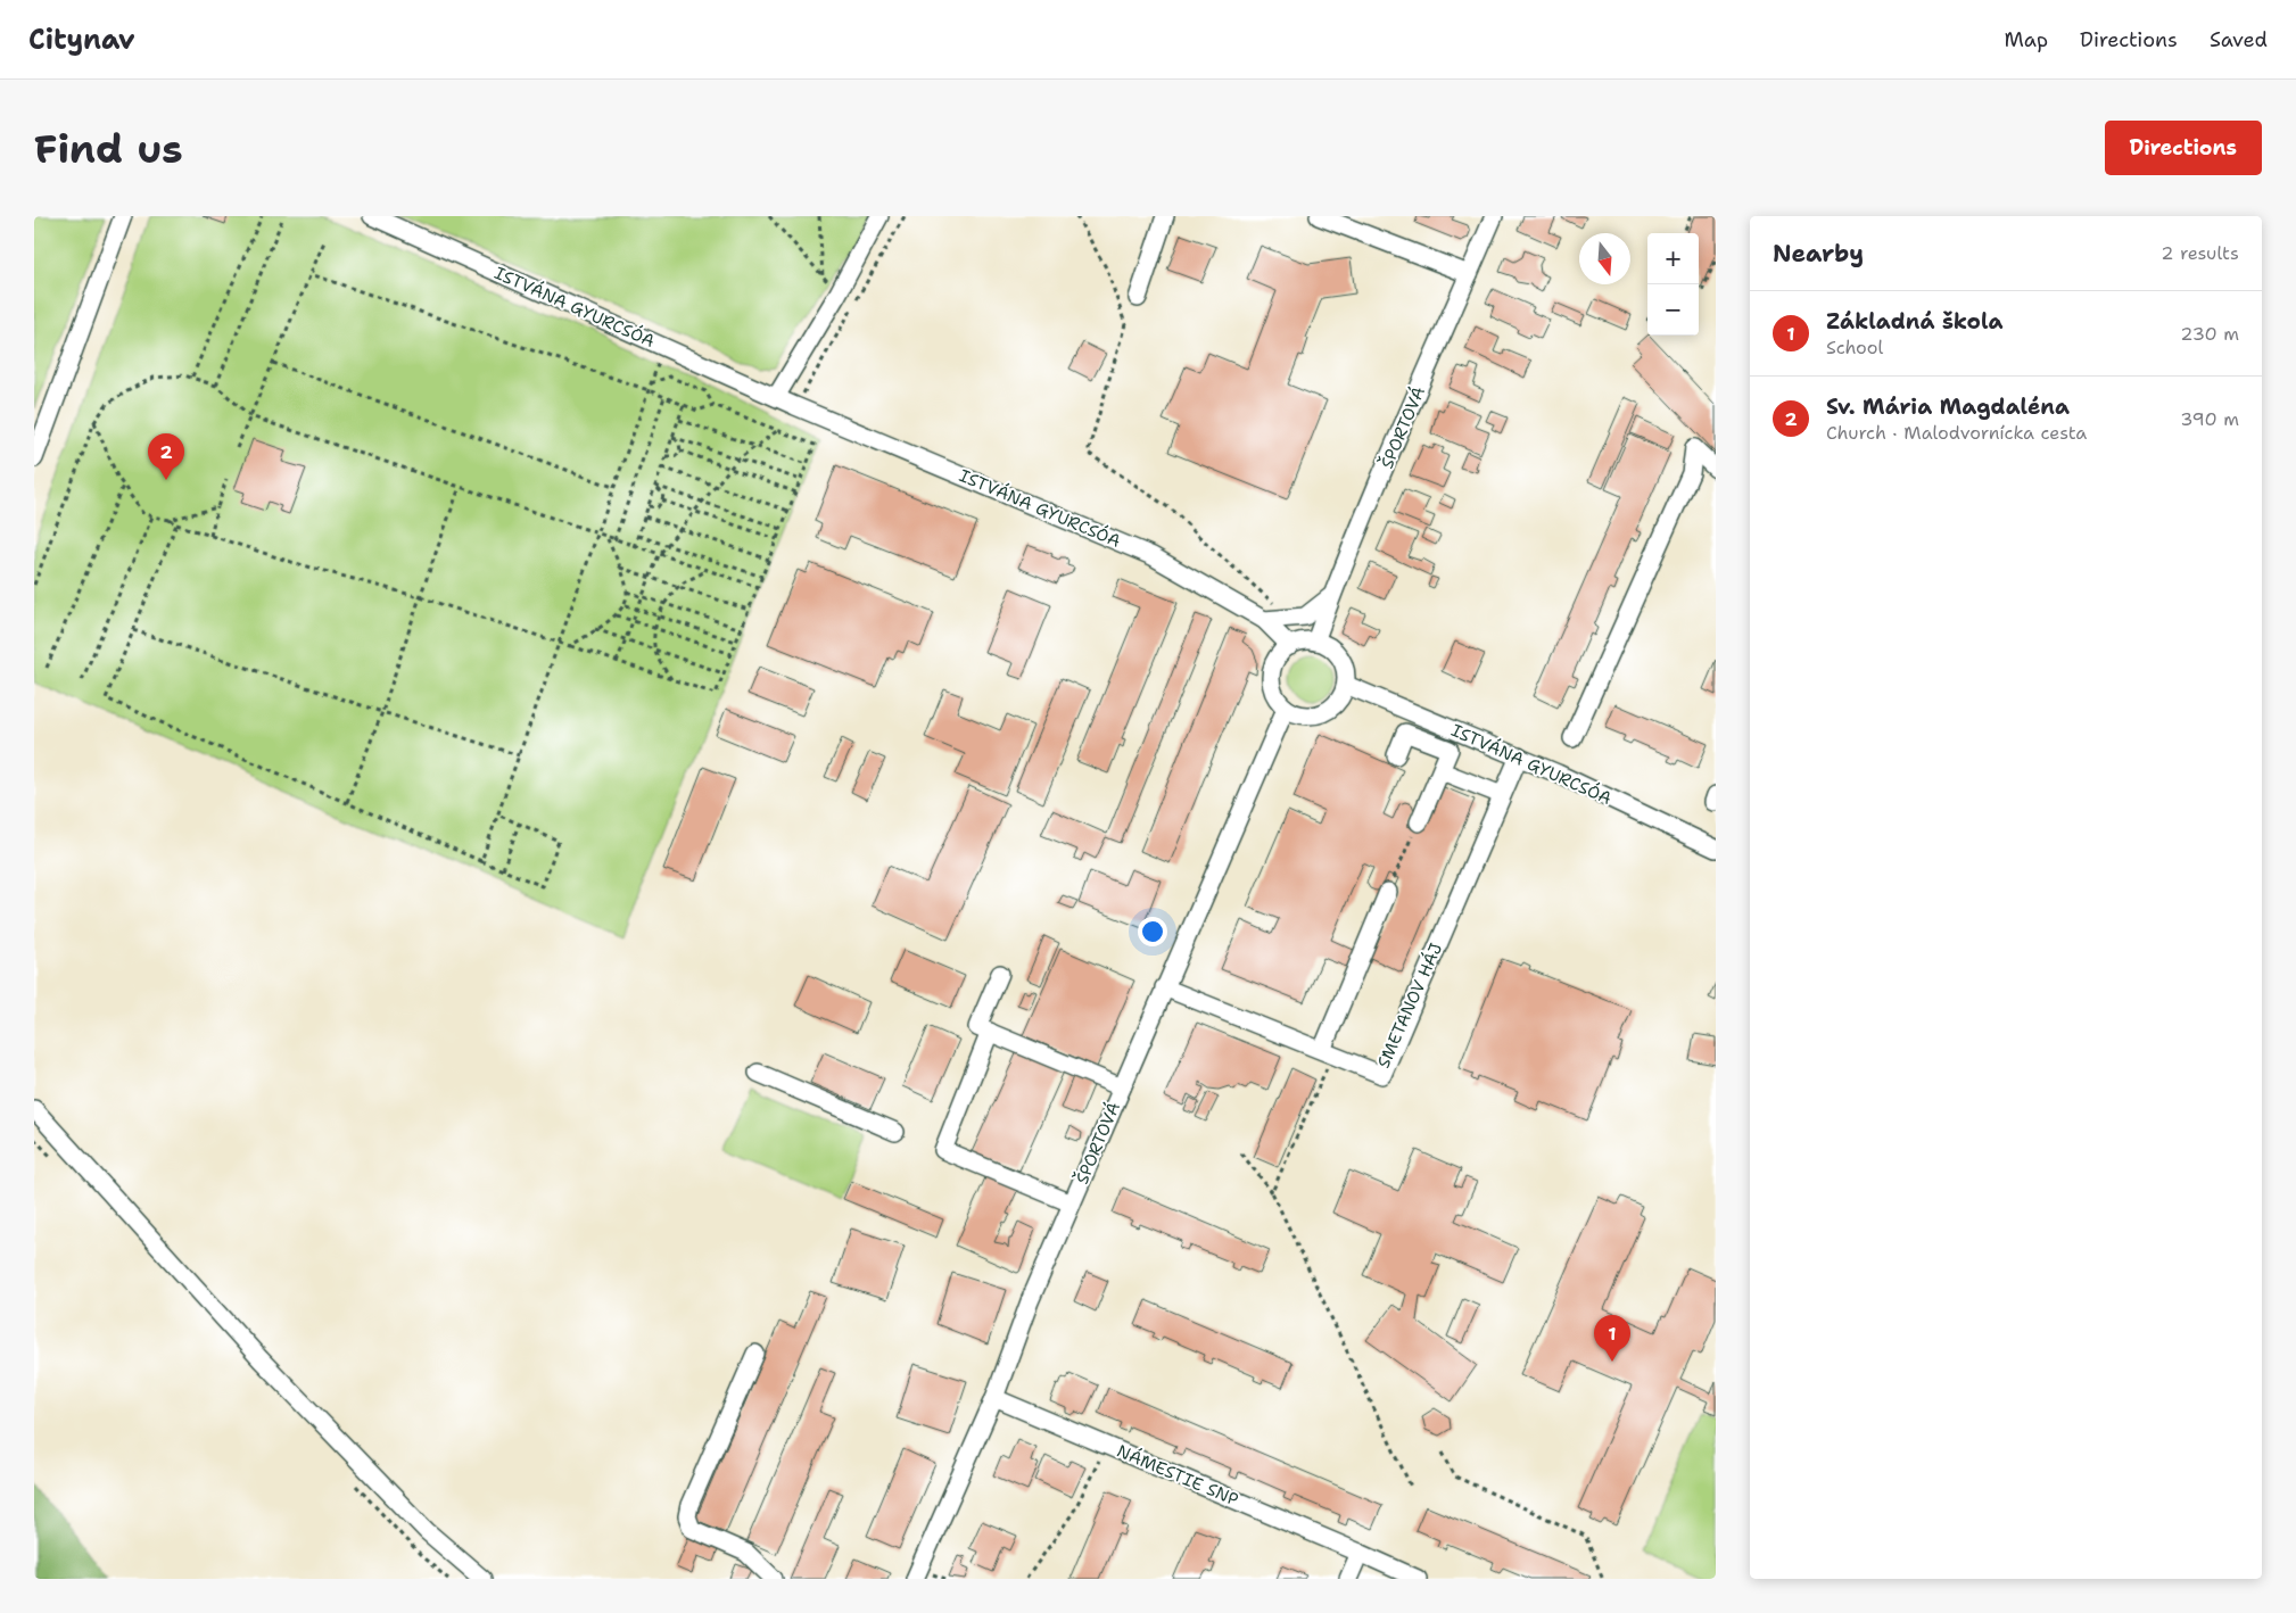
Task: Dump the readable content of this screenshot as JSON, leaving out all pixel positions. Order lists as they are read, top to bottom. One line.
{"streets":{"street":["ISTVÁNA GYURCSÓA","ŠPORTOVÁ","SMETANOV HÁJ","NÁMESTIE SNP"]},"crossings":[["ISTVÁNA GYURCSÓA","ŠPORTOVÁ"],["ISTVÁNA GYURCSÓA","SMETANOV HÁJ"],["ŠPORTOVÁ","SMETANOV HÁJ"],["ŠPORTOVÁ","NÁMESTIE SNP"]],"north":"bottom","page":{"header":"Citynav","nav":["Map","Directions","Saved"],"buttons":"Directions","title":"Find us","heading":["Nearby","2 results"],"map_buttons":["+","−"],"list":[{"mark":"1","name":"Základná škola","note":"School","value":"230 m"},{"mark":"2","name":"Sv. Mária Magdaléna","note":"Church · Malodvornícka cesta","value":"390 m"}],"pins":["2","1"]}}
